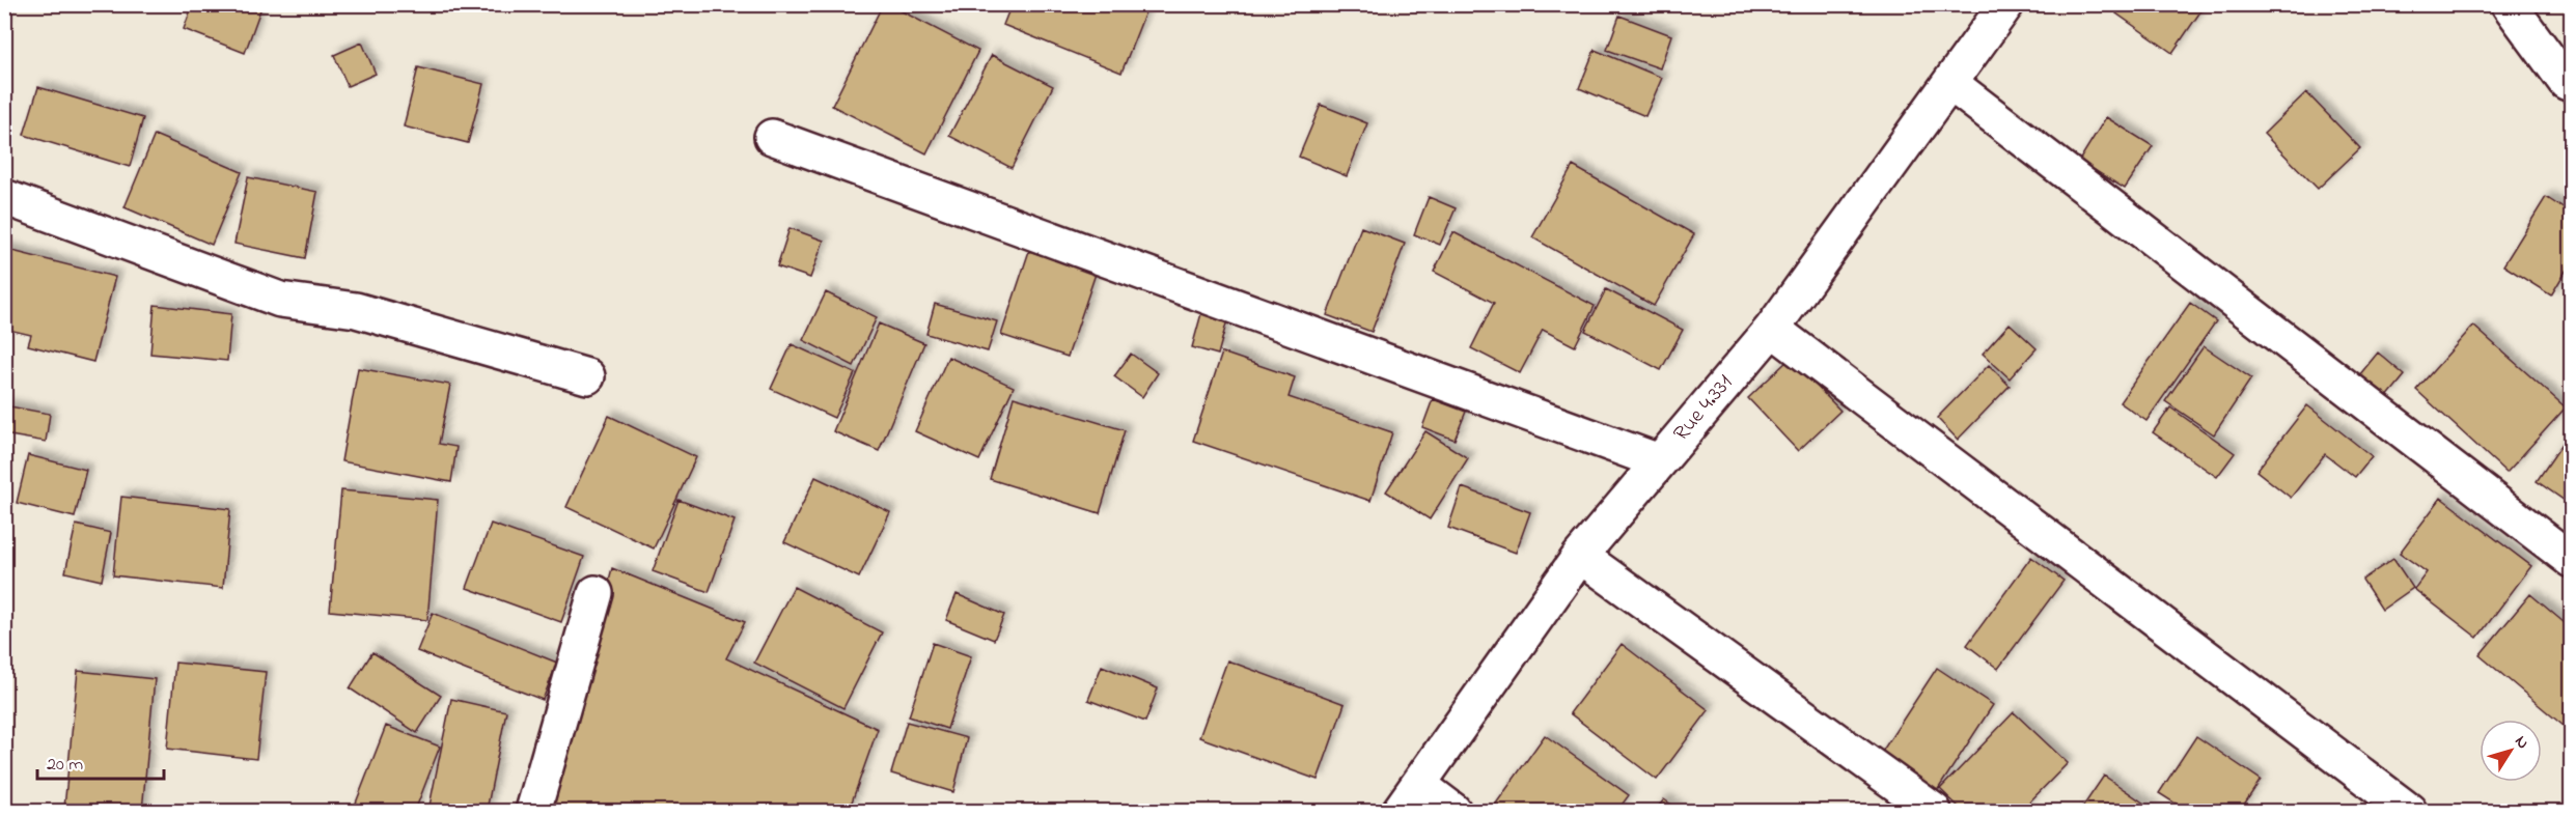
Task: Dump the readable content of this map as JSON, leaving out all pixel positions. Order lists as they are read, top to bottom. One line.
{"streets":{"street":["Rue 4.331"]},"scale_bar":"20 m","north":"top right"}
